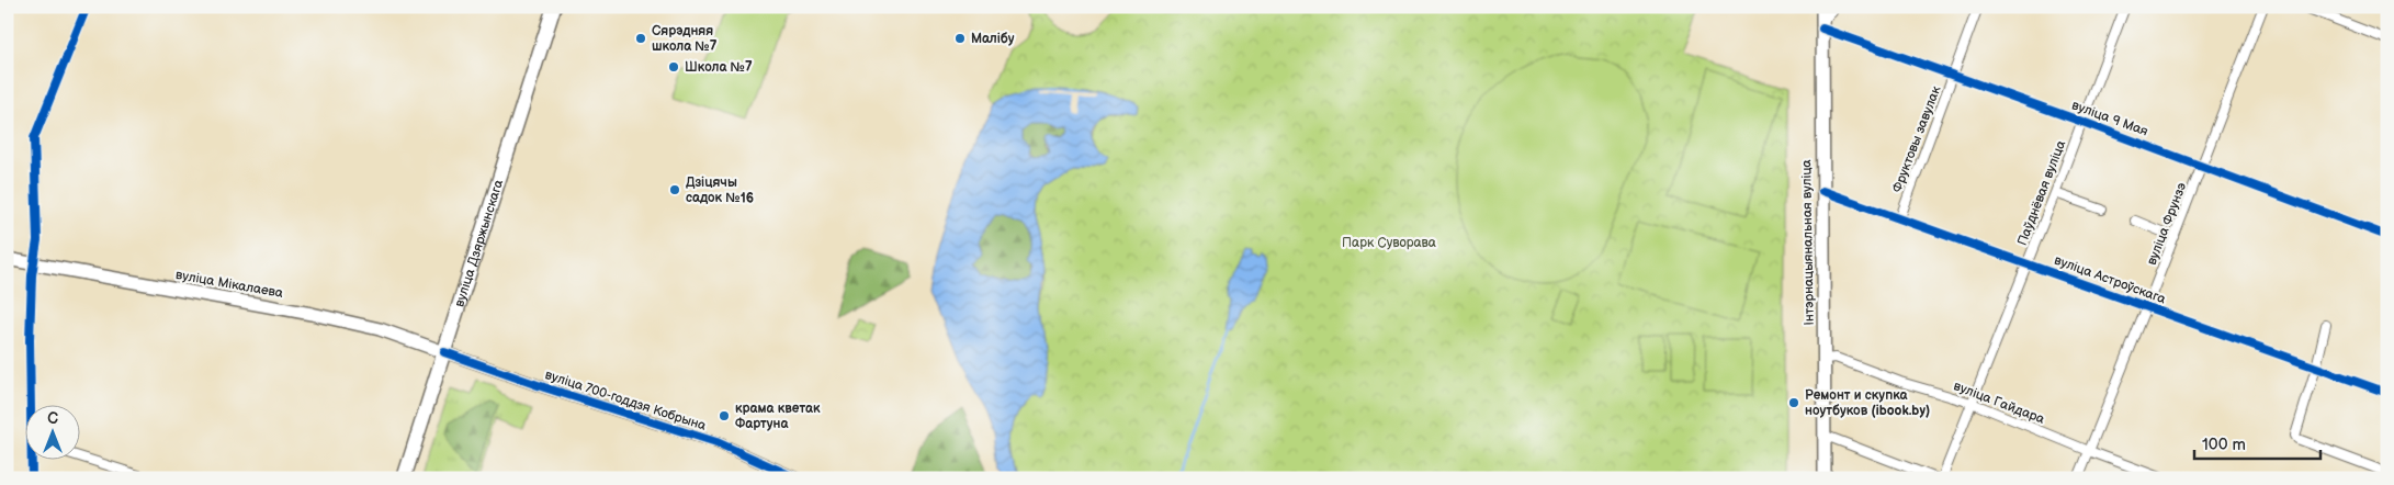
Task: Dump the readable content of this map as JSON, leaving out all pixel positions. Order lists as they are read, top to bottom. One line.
{"streets":{"main road":["вуліца Дзяржынскага","Інтэрнацыянальная вуліца","вуліца Мікалаева"],"street":["вуліца 9 Мая","Фруктовы завулак","Паўднёвая вуліца","вуліца Фрунзэ","вуліца Астроўскага","вуліца 700-годдзя Кобрына","вуліца Гайдара"]},"crossings":[["вуліца 9 Мая","Фруктовы завулак"],["вуліца 9 Мая","Паўднёвая вуліца"],["вуліца 9 Мая","вуліца Фрунзэ"],["вуліца 9 Мая","Інтэрнацыянальная вуліца"],["Фруктовы завулак","вуліца Астроўскага"],["Паўднёвая вуліца","вуліца Астроўскага"],["Паўднёвая вуліца","вуліца Гайдара"],["вуліца Фрунзэ","вуліца Астроўскага"],["вуліца Фрунзэ","вуліца Гайдара"],["вуліца Дзяржынскага","вуліца Мікалаева"],["вуліца Дзяржынскага","вуліца 700-годдзя Кобрына"],["Інтэрнацыянальная вуліца","вуліца Астроўскага"],["Інтэрнацыянальная вуліца","вуліца Гайдара"],["вуліца Мікалаева","вуліца 700-годдзя Кобрына"]],"parks":["Парк Суворава"],"places":["Сярэдняя школа №7","Малібу","Школа №7","Дзіцячы садок №16","Ремонт и скупка ноутбуков (ibook.by)","крама кветак Фартуна"],"scale_bar":"100 m","north":"top"}
